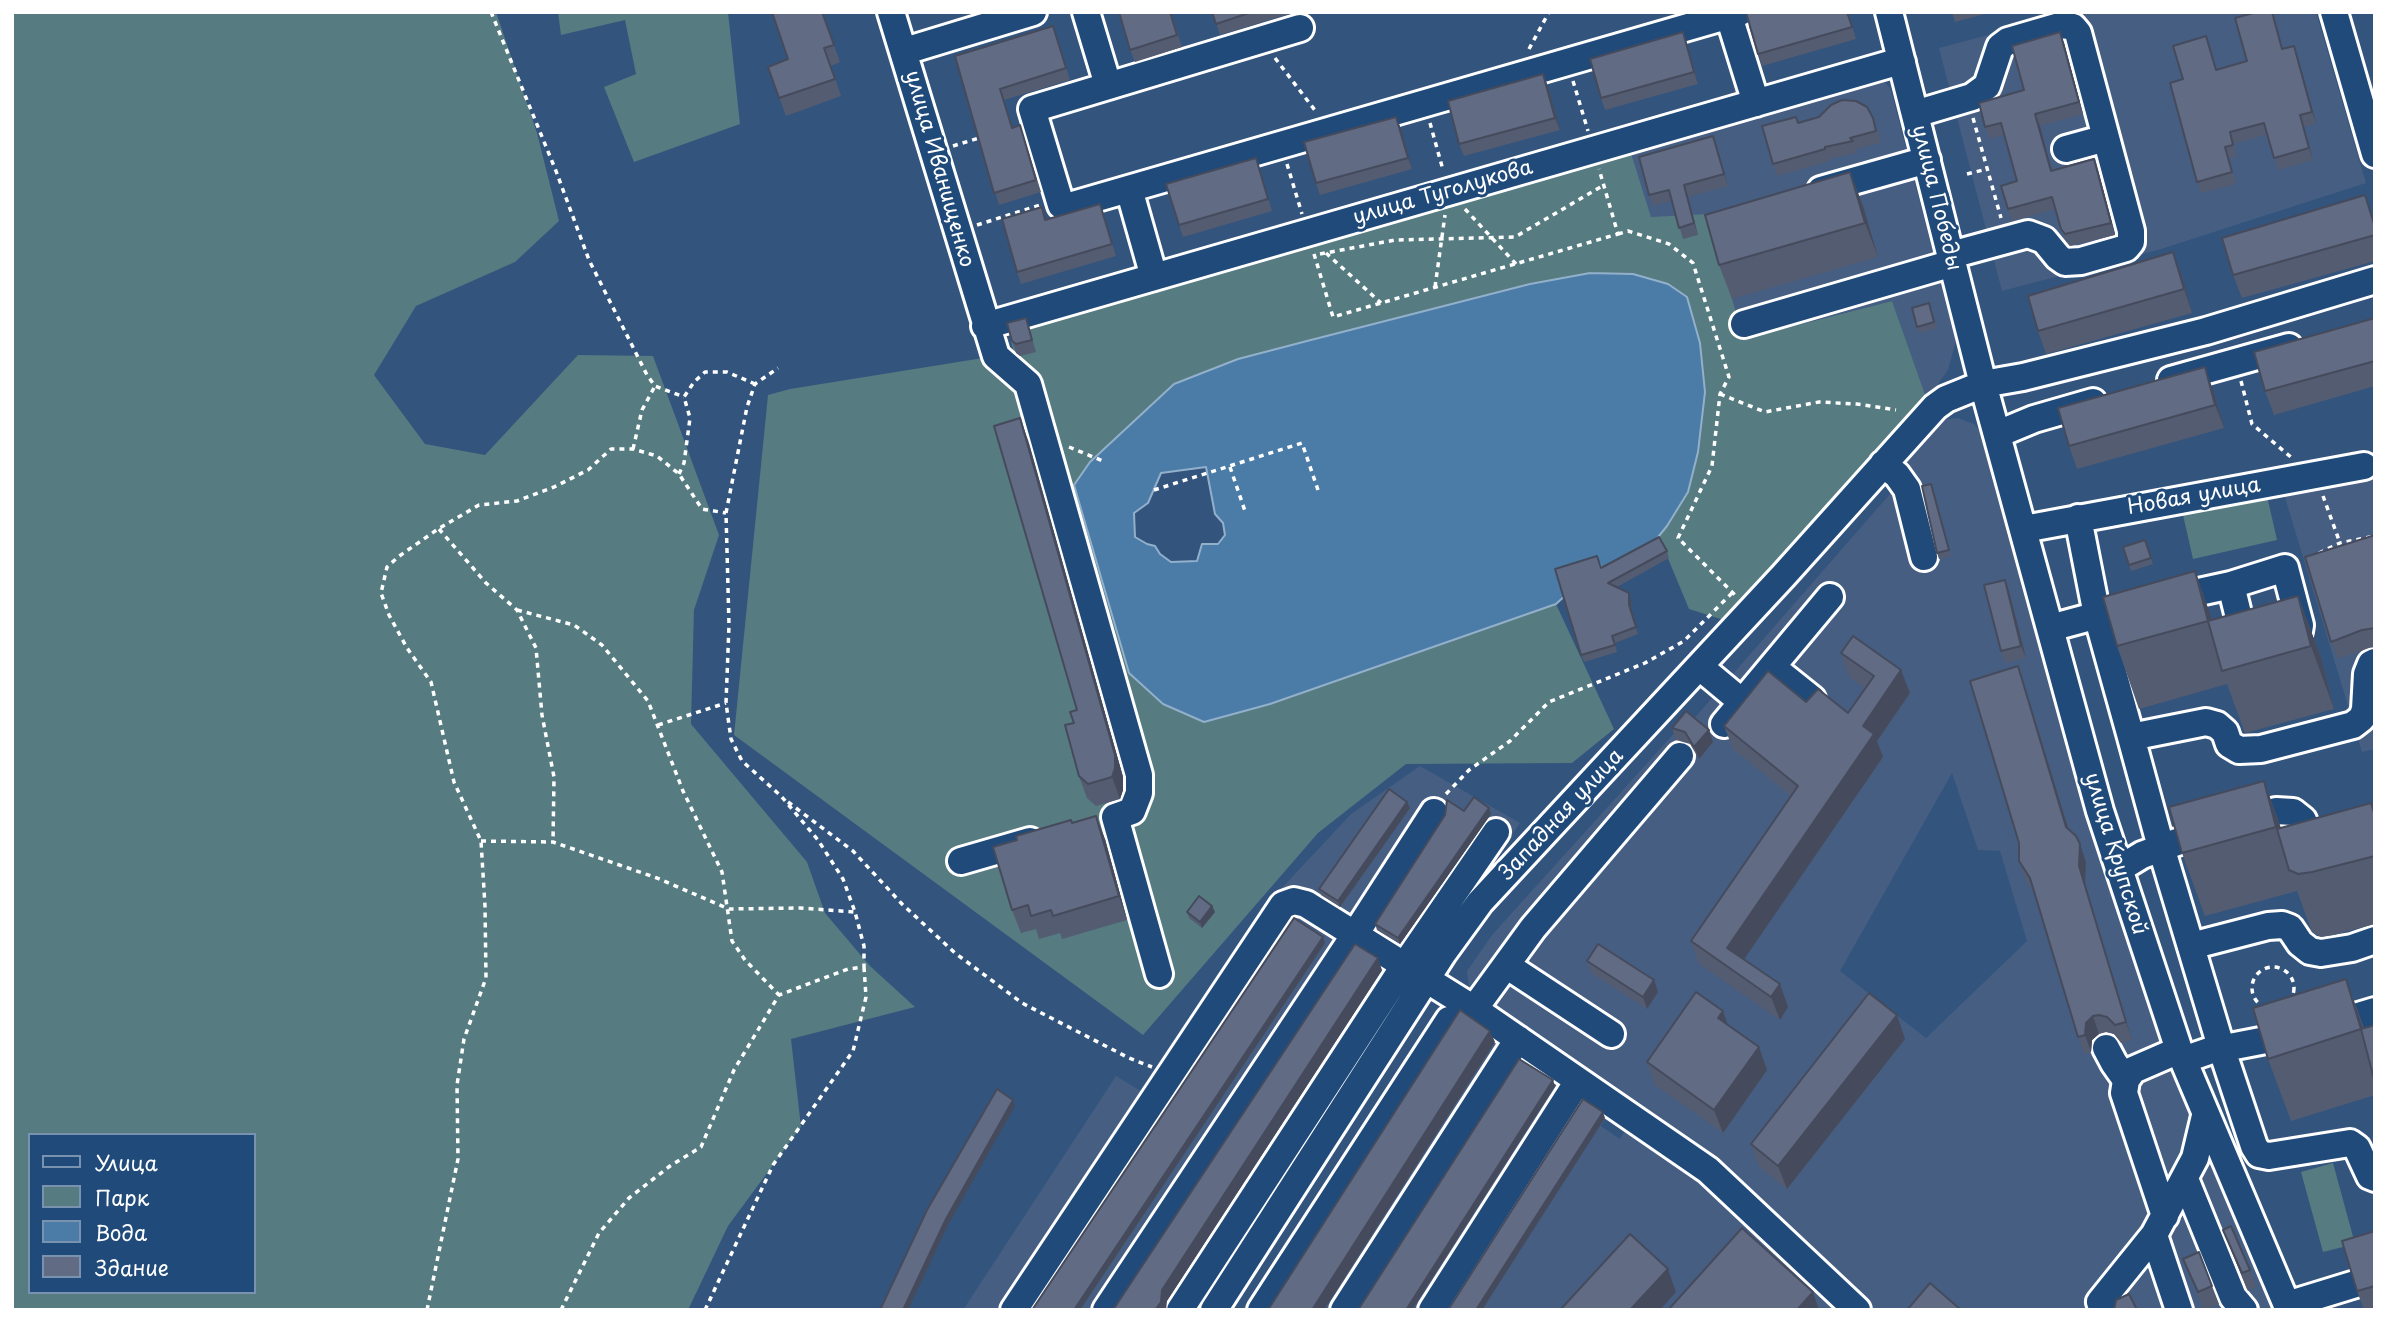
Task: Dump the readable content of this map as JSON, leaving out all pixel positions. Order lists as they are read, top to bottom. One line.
{"streets":{"street":["улица Иванищенко","улица Туголукова","улица Победы","Новая улица","Западная улица","улица Крупской"]},"crossings":[["улица Иванищенко","улица Туголукова"],["улица Туголукова","улица Победы"],["улица Победы","Западная улица"],["улица Победы","улица Крупской"],["Новая улица","улица Крупской"],["Западная улица","улица Крупской"]],"legend":["Улица","Парк","Вода","Здание"]}
